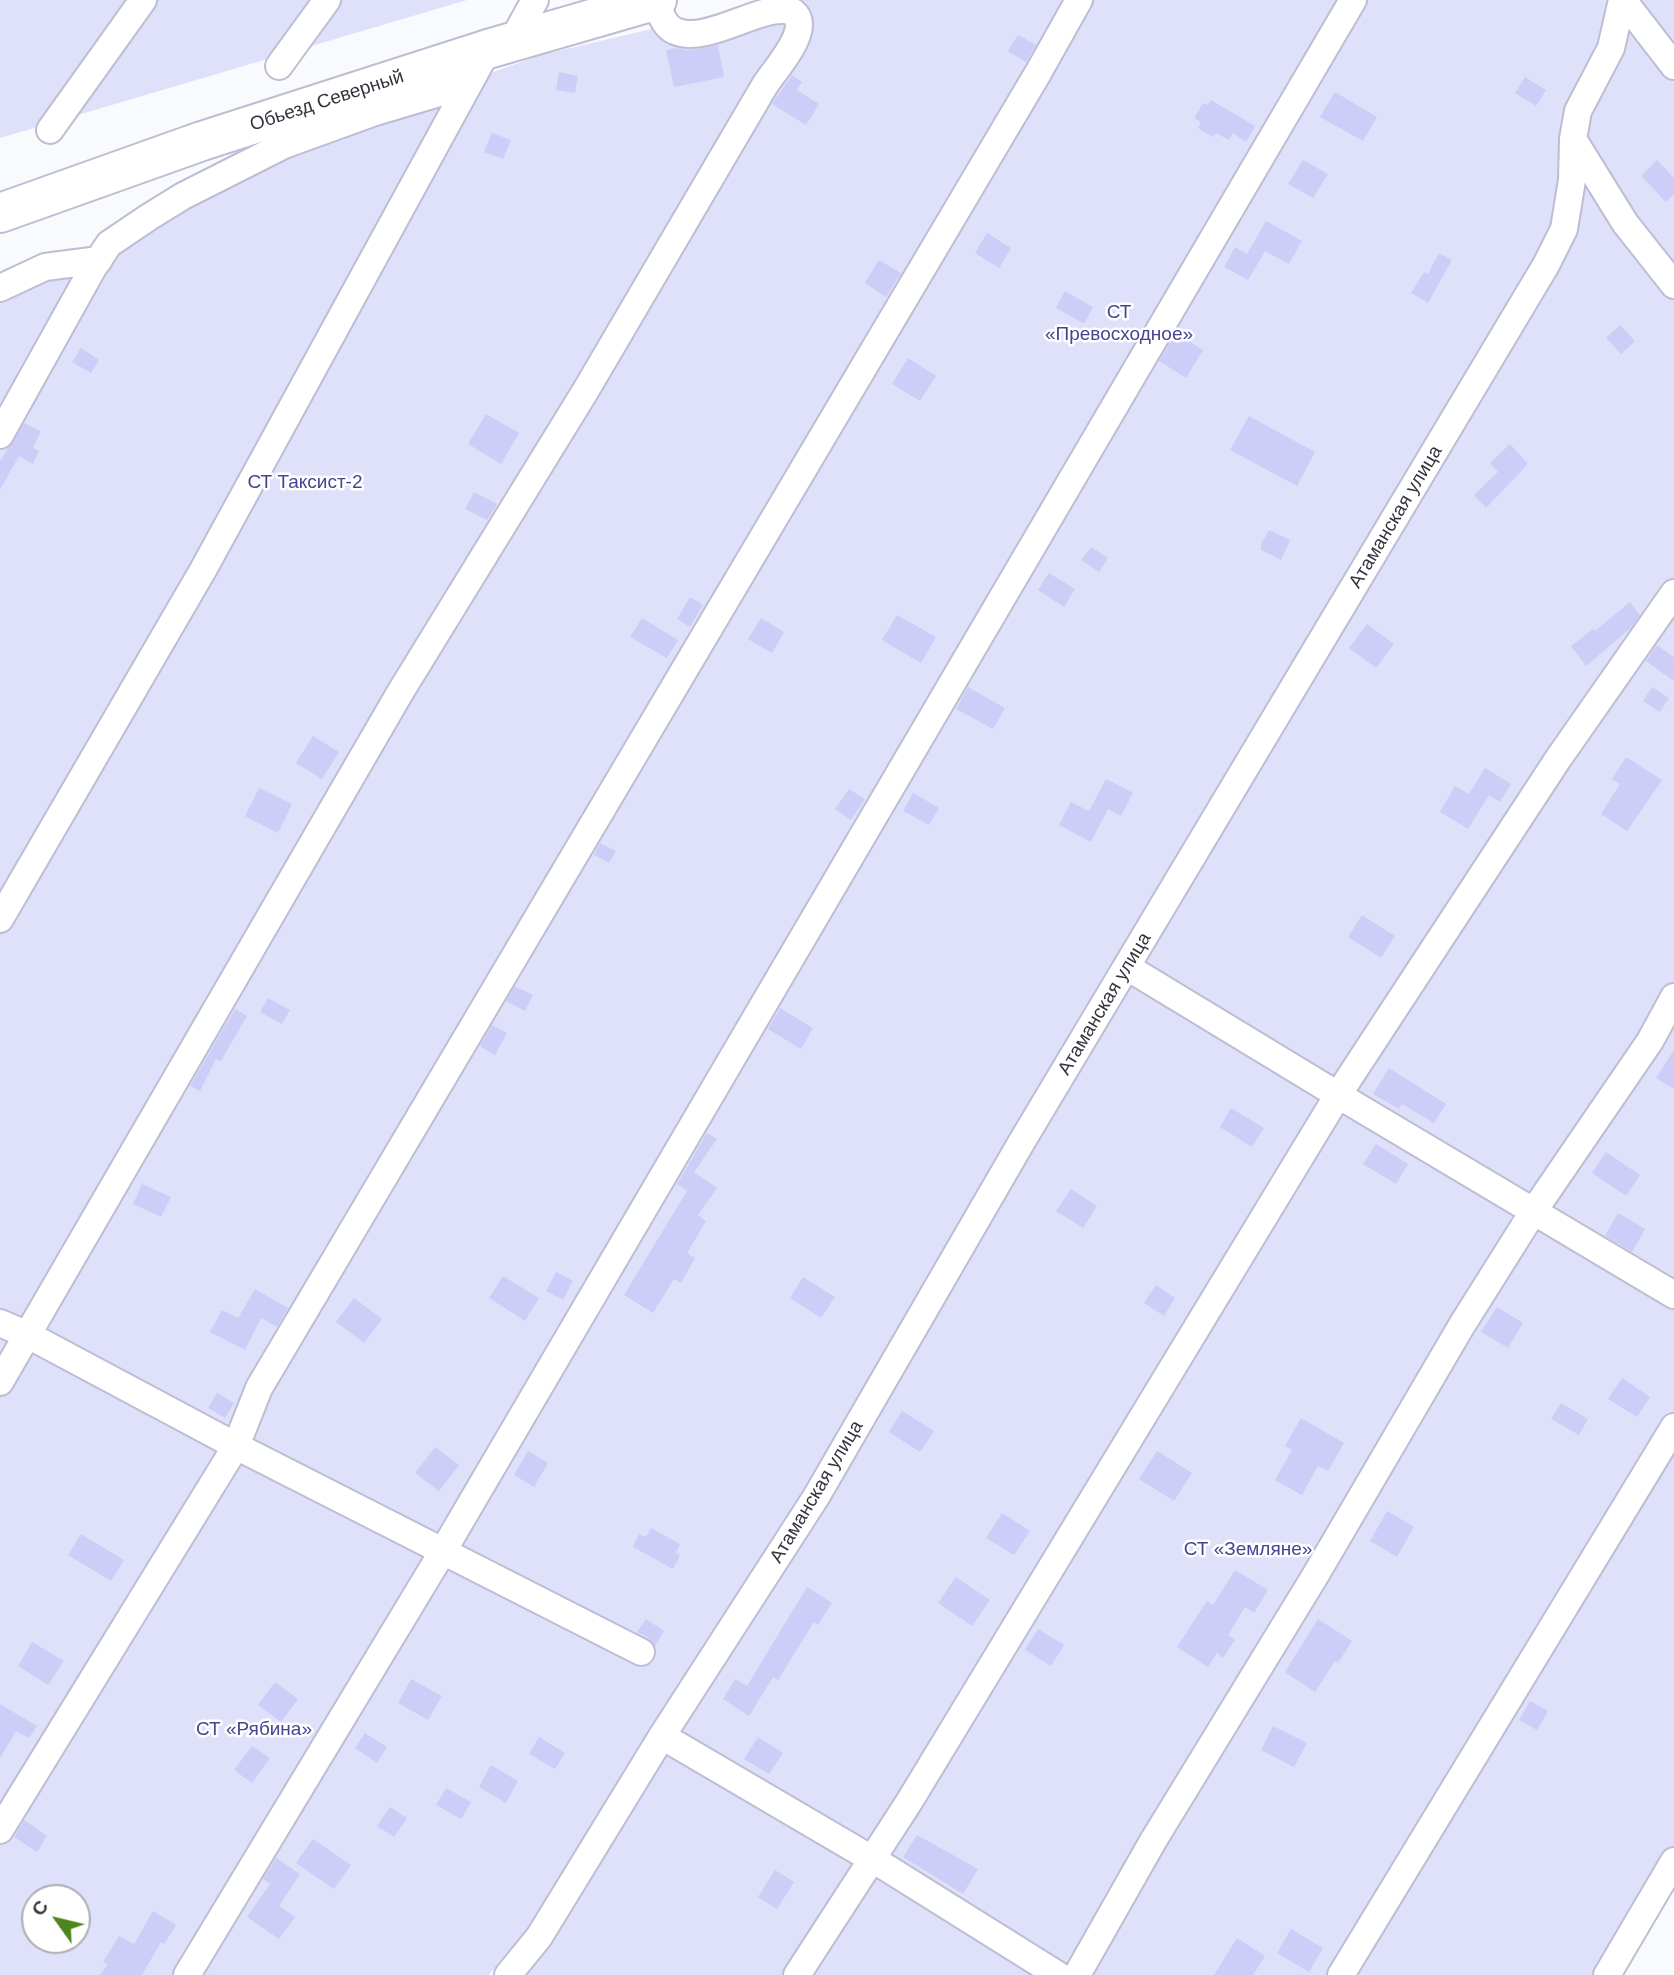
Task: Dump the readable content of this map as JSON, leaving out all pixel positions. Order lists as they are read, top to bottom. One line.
{"streets":{"highway":["Обьезд Северный"],"street":["Атаманская улица"]},"parks":["СТ «Превосходное»","СТ Таксист-2","СТ «Земляне»","СТ «Рябина»"],"north":"top left"}
